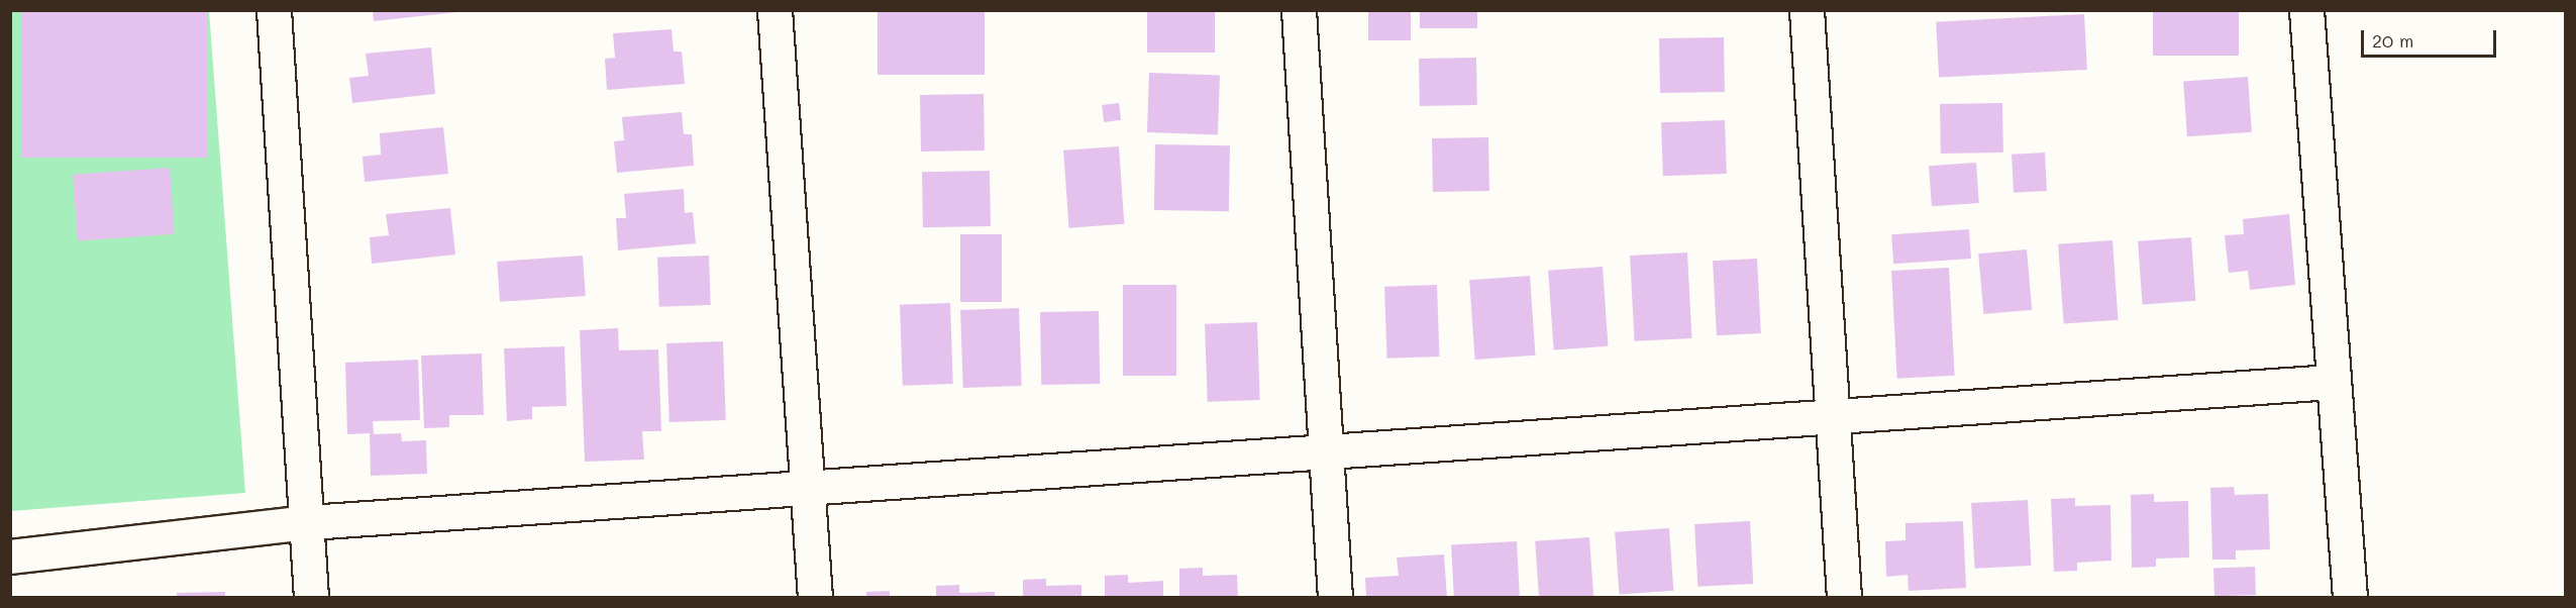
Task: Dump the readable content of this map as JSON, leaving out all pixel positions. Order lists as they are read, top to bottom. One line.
{"scale_bar":"20 m"}
